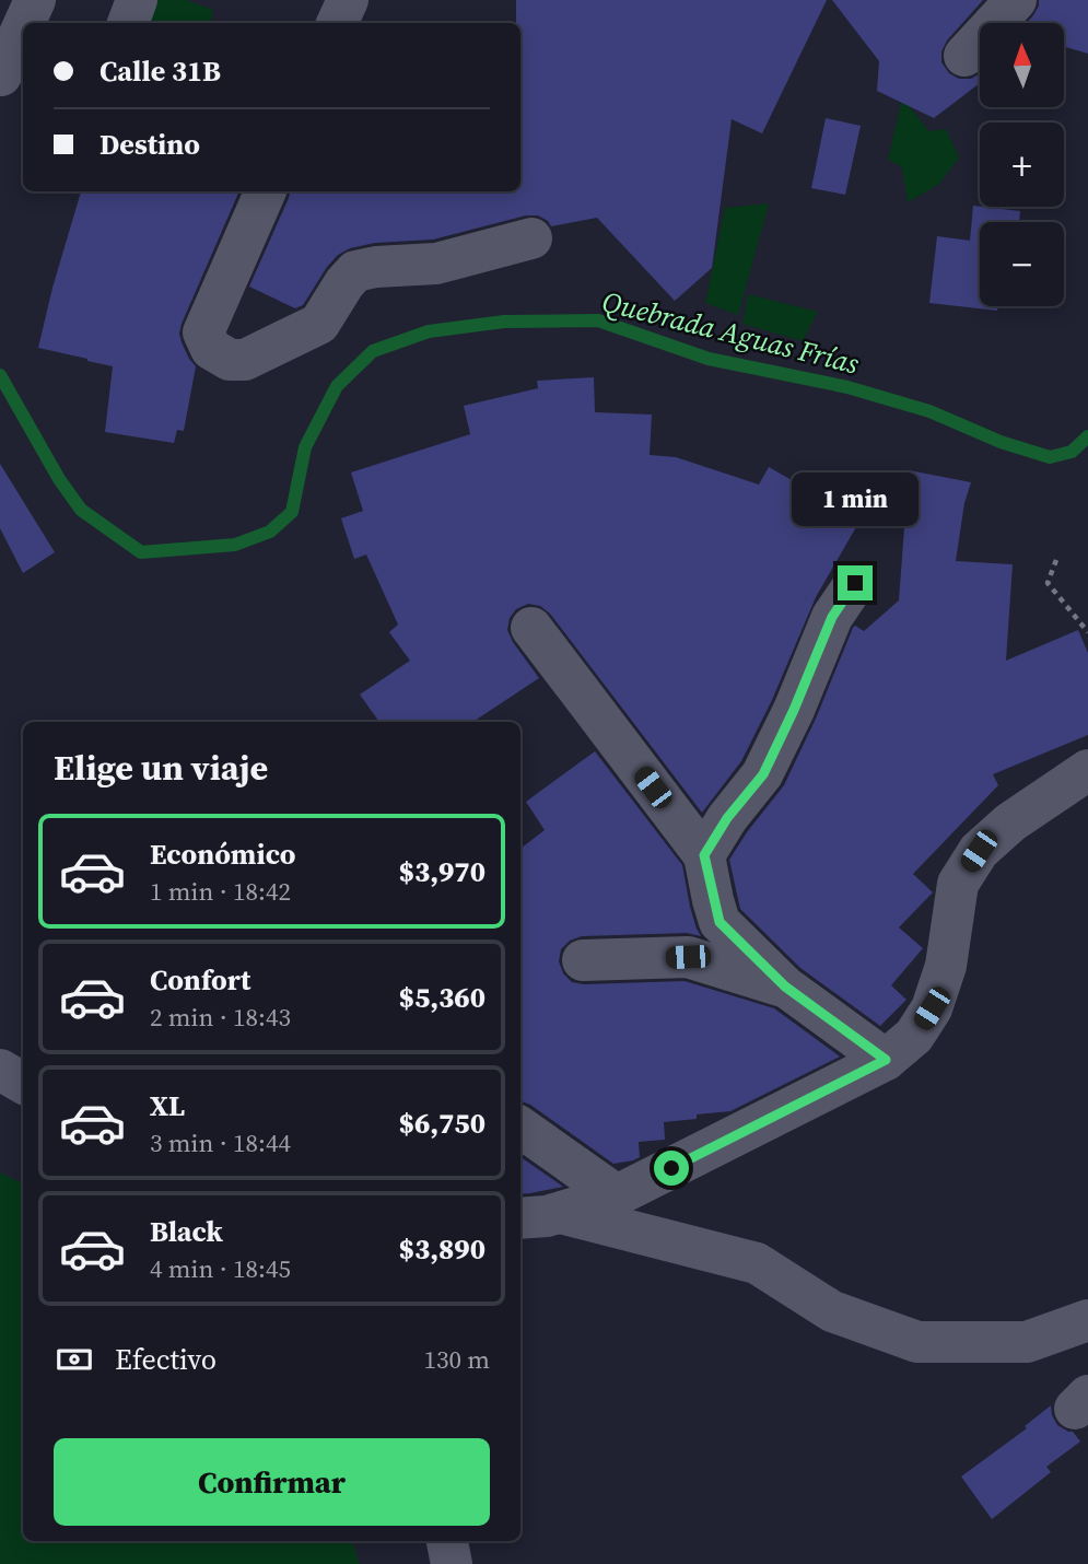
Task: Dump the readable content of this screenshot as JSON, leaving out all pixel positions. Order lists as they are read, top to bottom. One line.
{"water":["Quebrada Aguas Frías"],"north":"top","page":{"map_buttons":["+","−"],"banner":["Calle 31B","Destino"],"bubble":"1 min","heading":"Elige un viaje","list":[{"name":"Económico","note":"1 min · 18:42","value":"$3,970"},{"name":"Confort","note":"2 min · 18:43","value":"$5,360"},{"name":"XL","note":"3 min · 18:44","value":"$6,750"},{"name":"Black","note":"4 min · 18:45","value":"$3,890"}],"pay":["Efectivo","130 m"],"buttons":"Confirmar"}}
